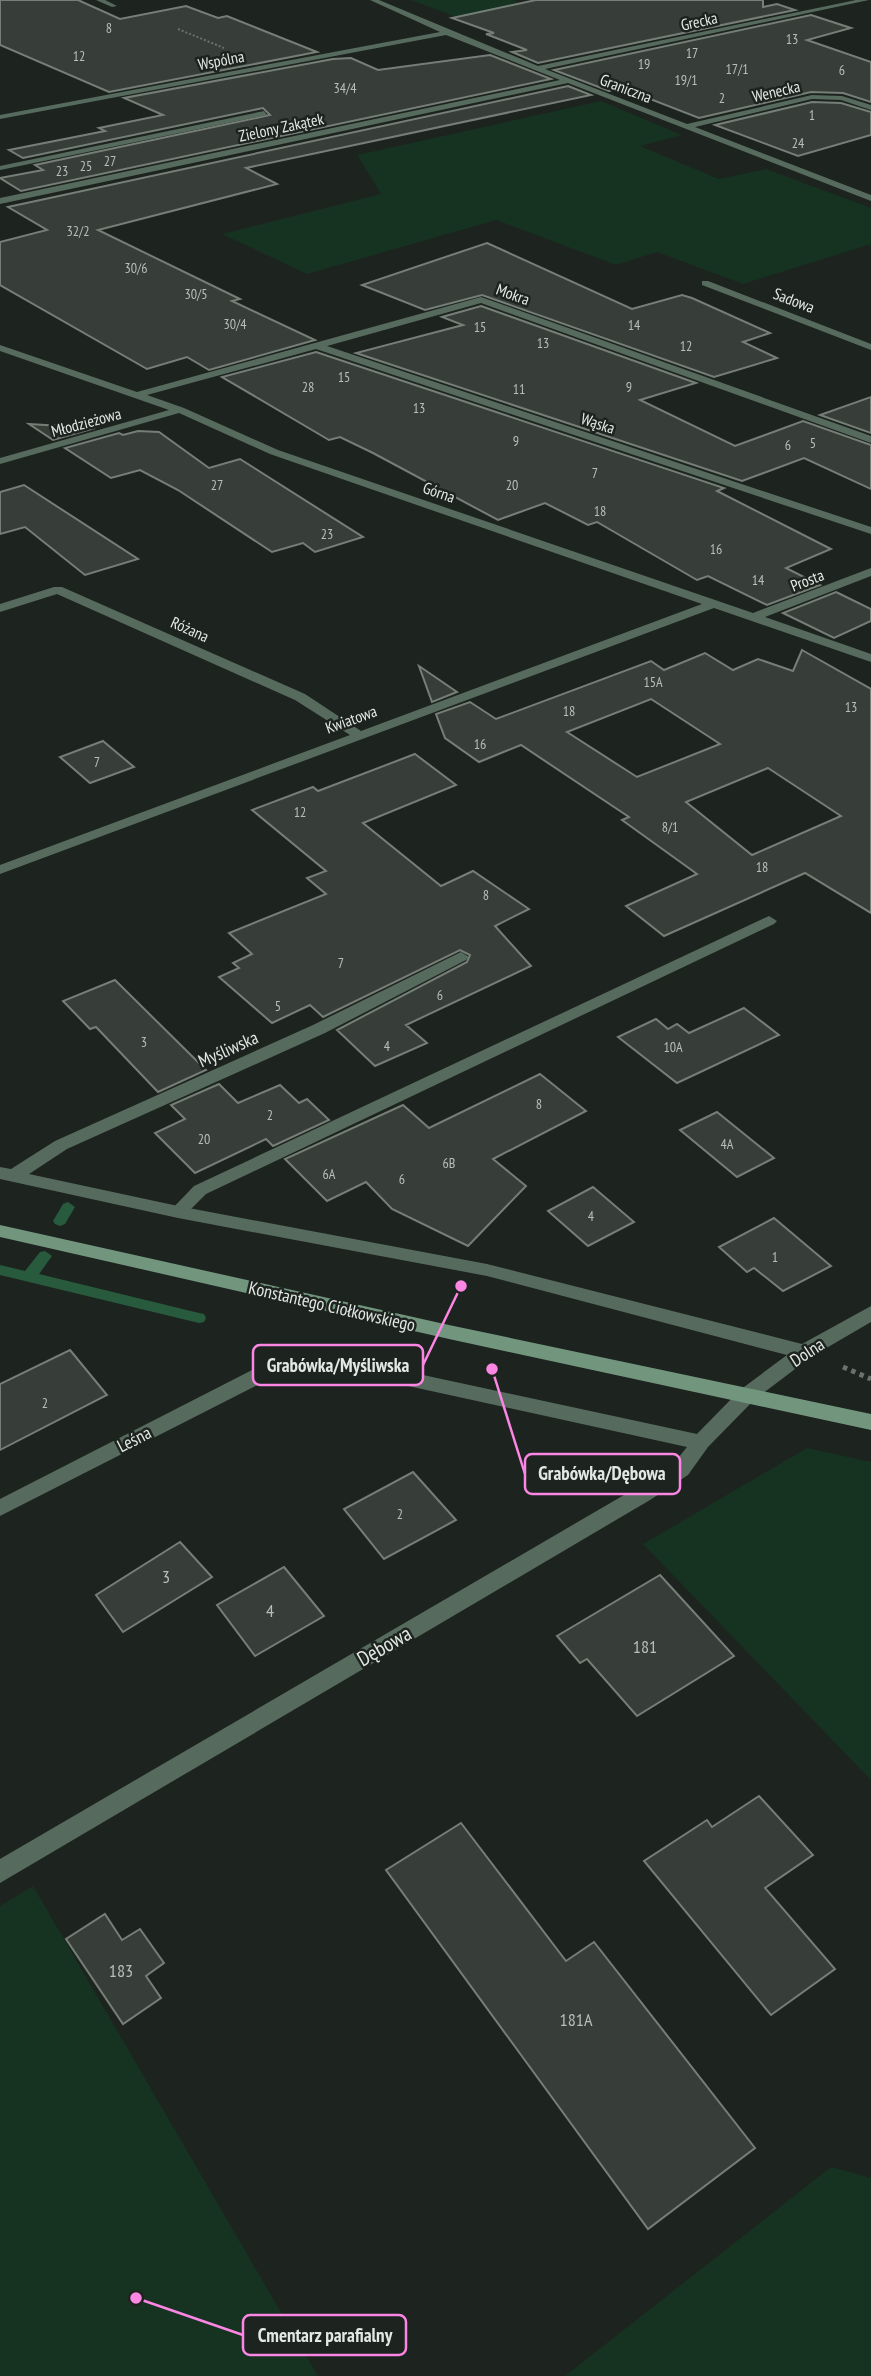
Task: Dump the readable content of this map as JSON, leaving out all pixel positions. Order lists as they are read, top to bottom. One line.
{"streets":{"street":["Grecka","Wspólna","Graniczna","Wenecka","Zielony Zakątek","Mokra","Sadowa","Młodzieżowa","Wąska","Górna","Prosta","Różana","Kwiatowa","Myśliwska","Konstantego Ciołkowskiego","Dolna","Leśna","Dębowa"]},"crossings":[["Grecka","Graniczna"],["Wspólna","Graniczna"],["Graniczna","Wenecka"],["Graniczna","Zielony Zakątek"],["Mokra","Wąska"],["Mokra","Górna"],["Młodzieżowa","Górna"],["Górna","Prosta"],["Górna","Kwiatowa"],["Różana","Kwiatowa"],["Konstantego Ciołkowskiego","Dolna"],["Konstantego Ciołkowskiego","Dębowa"],["Dolna","Dębowa"],["Leśna","Dębowa"]],"places":["Grabówka/Myśliwska","Grabówka/Dębowa","Cmentarz parafialny"],"house_numbers":["8","13","17","12","19","17/1","6","19/1","34/4","2","1","24","27","25","23","32/2","30/6","30/5","30/4","14","15","13","12","15","28","9","11","13","9","5","6","7","27","20","18","23","16","14","15A","13","18","16","7","12","8/1","18","8","7","6","5","3","4","10A","8","2","20","4A","6B","6A","6","4","1","2","2","3","4","181","183","181A"]}
